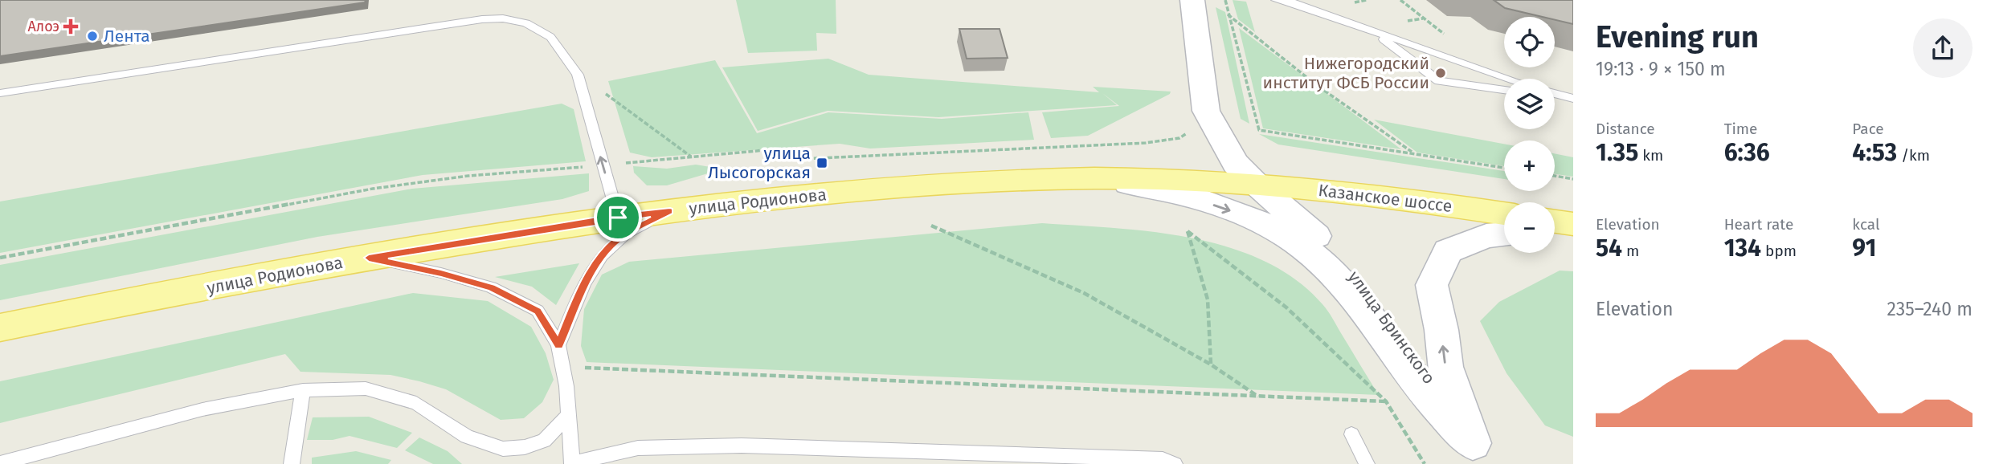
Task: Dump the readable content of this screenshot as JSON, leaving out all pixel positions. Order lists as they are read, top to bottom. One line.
{"streets":{"main road":["Казанское шоссе","улица Родионова","улица Бринского"]},"crossings":[["Казанское шоссе","улица Родионова"],["Казанское шоссе","улица Бринского"],["улица Родионова","улица Бринского"]],"places":{"health":["Алоэ"],"other":["Лента","Нижегородский институт ФСБ России"],"transit":["улица Лысогорская"]},"page":{"heading":["Evening run","19:13 · 9 × 150 m"],"map_buttons":["+","−"],"stats":[["Distance","1.35 km"],["Time","6:36"],["Pace","4:53 /km"],["Elevation","54 m"],["Heart rate","134 bpm"],["kcal","91"]],"chart":["Elevation","235–240 m"]}}
